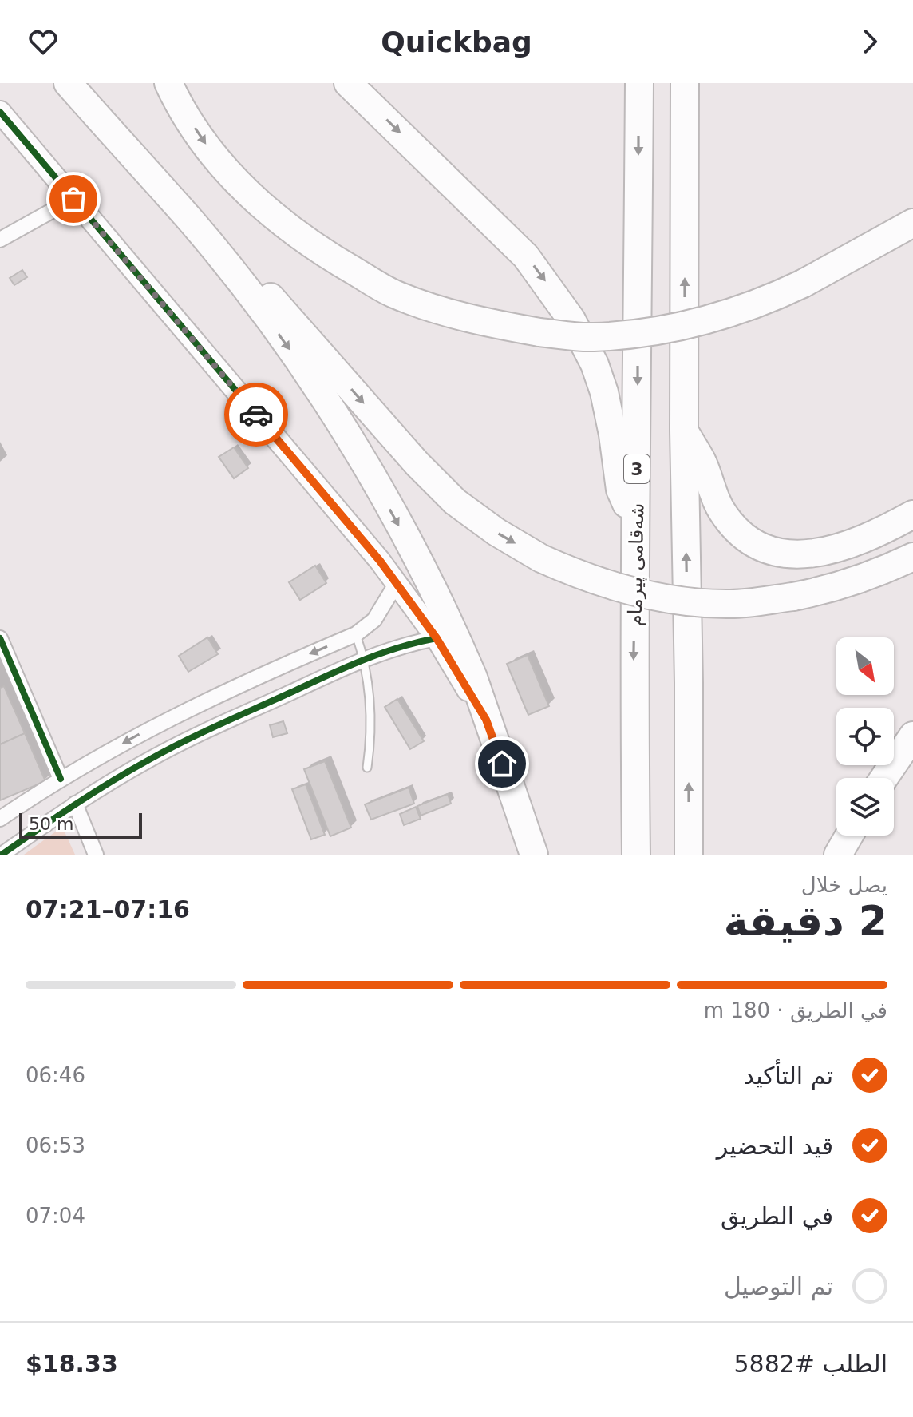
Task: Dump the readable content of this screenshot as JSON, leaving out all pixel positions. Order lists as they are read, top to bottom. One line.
{"streets":{"highway":["3","شەقامی پیرمام"]},"scale_bar":"50 m","north":"bottom right","page":{"header":"Quickbag","scale":"50 m","heading":["2 دقيقة","يصل خلال","07:16–07:21"],"panel":["الطلب #5882","$18.33"],"bar":"في الطريق · 180 m","list":[["تم التأكيد","06:46"],["قيد التحضير","06:53"],["في الطريق","07:04"],"تم التوصيل"]}}
